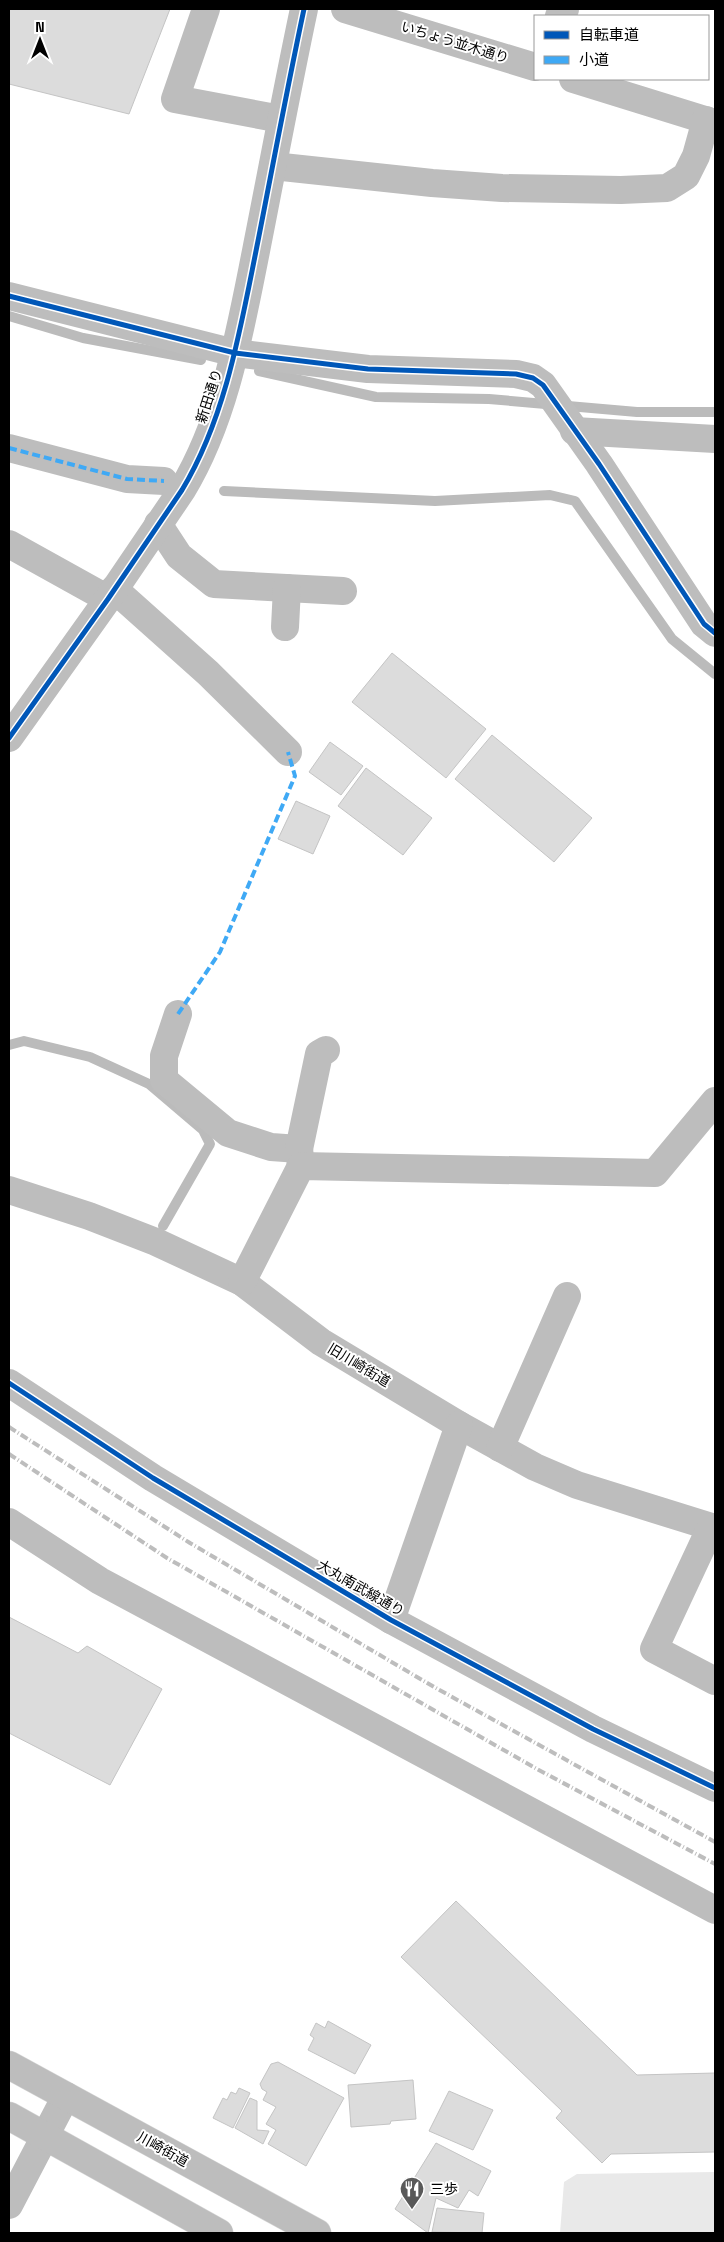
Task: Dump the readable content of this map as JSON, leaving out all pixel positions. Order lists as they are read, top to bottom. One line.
{"streets":{"street":["いちょう並木通り","新田通り","旧川崎街道","大丸南武線通り","川崎街道"]},"places":{"restaurant":["三歩"]},"legend":["自転車道","小道"],"north":"top"}
